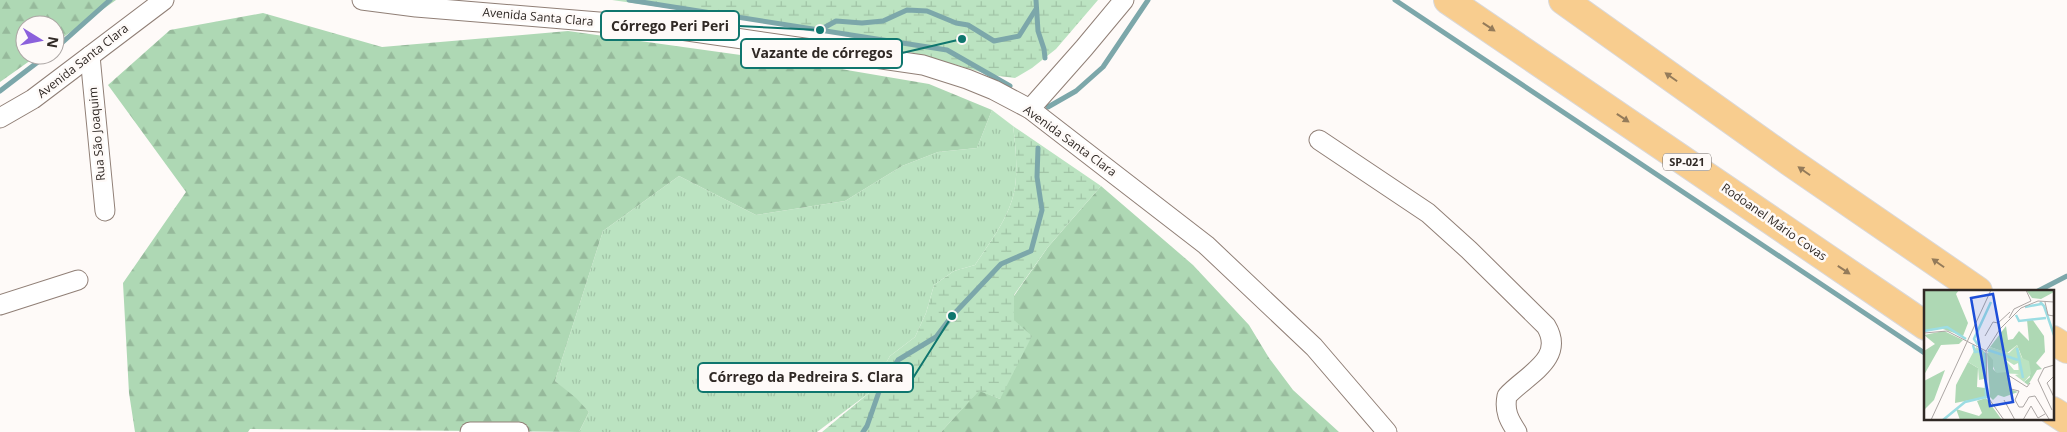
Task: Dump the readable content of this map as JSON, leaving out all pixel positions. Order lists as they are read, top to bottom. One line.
{"streets":{"highway":["SP-021","Rodoanel Mário Covas"],"street":["Avenida Santa Clara","Rua São Joaquim"]},"crossings":[["Avenida Santa Clara","Rua São Joaquim"]],"places":["Córrego Peri Peri","Vazante de córregos","Córrego da Pedreira S. Clara"],"north":"right"}
